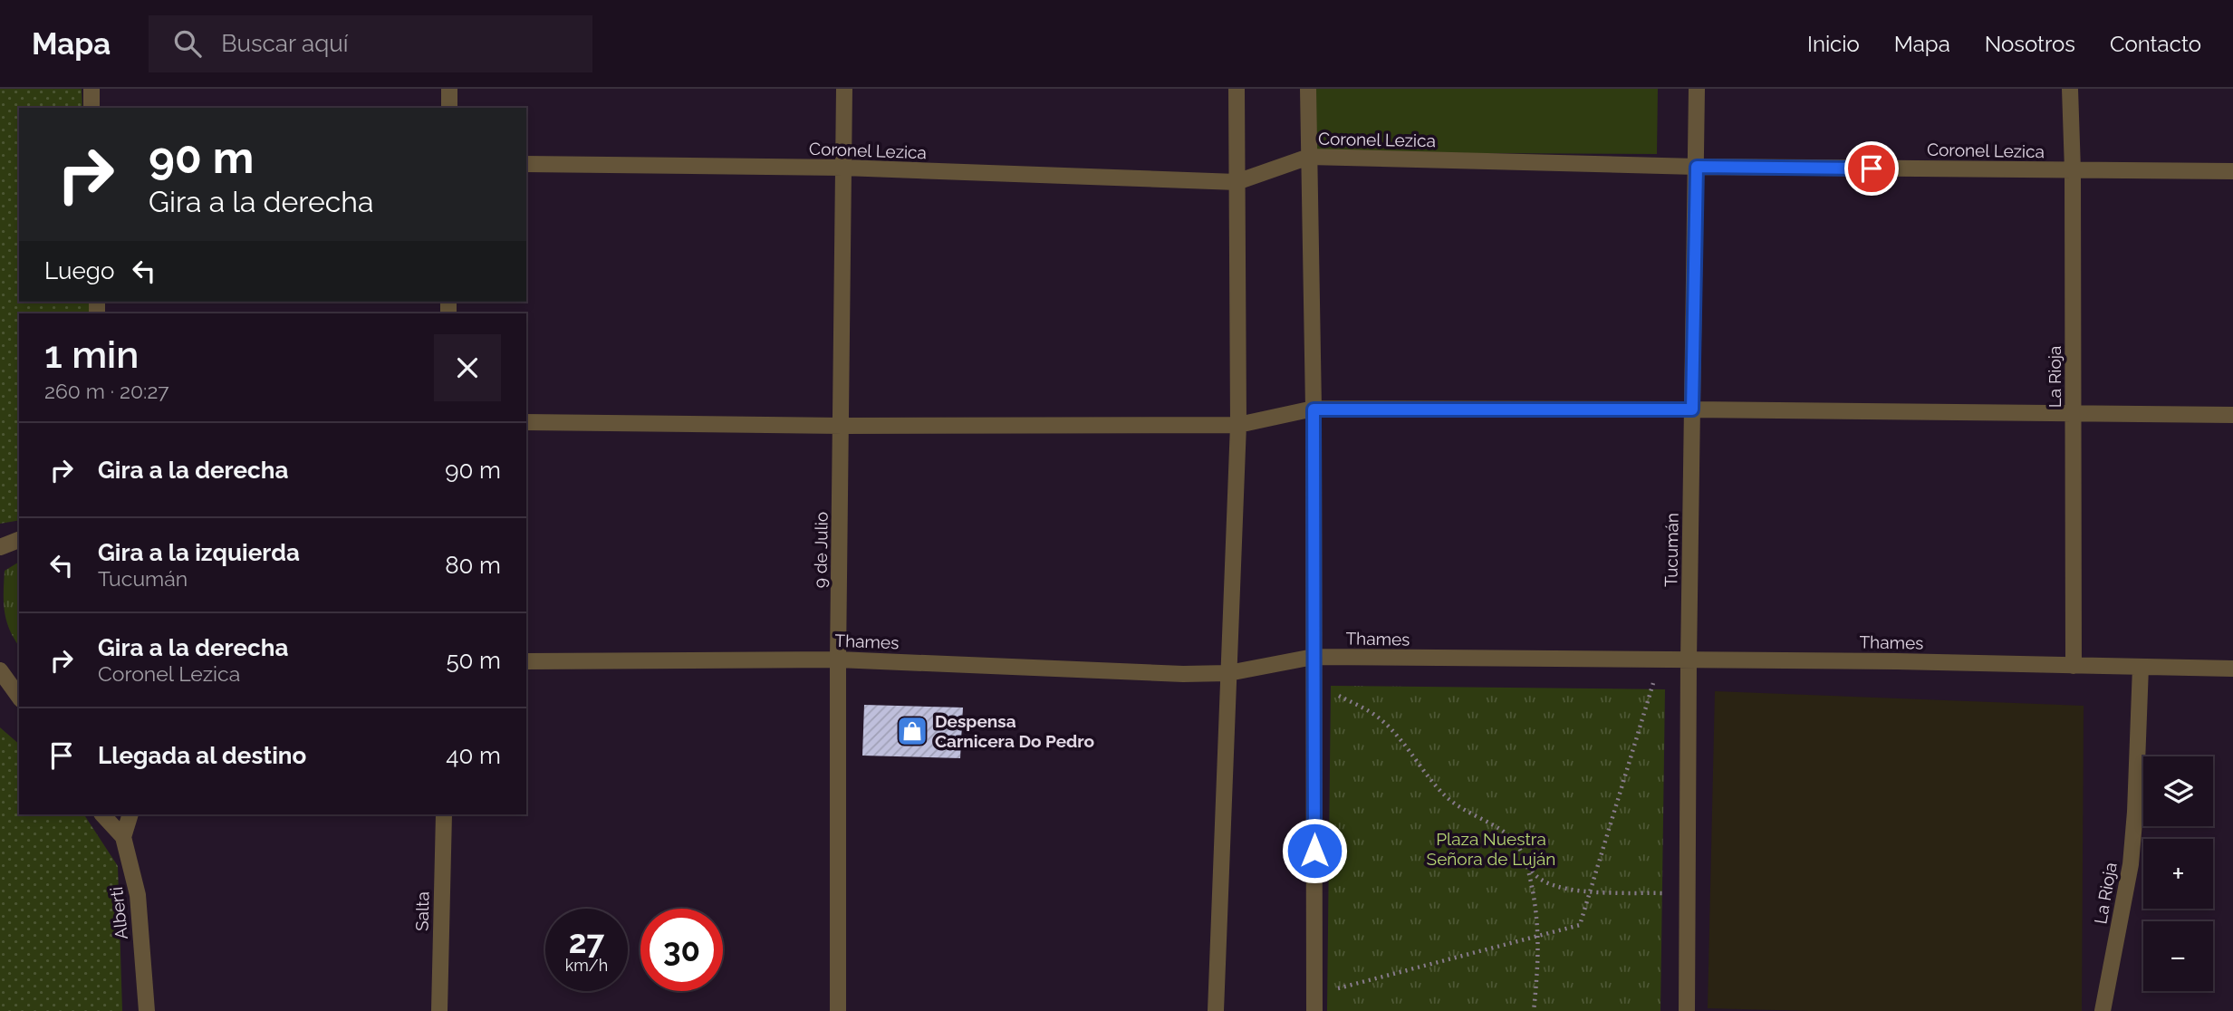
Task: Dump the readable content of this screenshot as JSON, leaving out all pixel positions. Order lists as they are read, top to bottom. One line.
{"streets":{"street":["Coronel Lezica","La Rioja","9 de Julio","Tucumán","Thames","Salta","Alberti"]},"crossings":[["Coronel Lezica","La Rioja"],["Coronel Lezica","9 de Julio"],["Coronel Lezica","Tucumán"],["La Rioja","Thames"],["9 de Julio","Thames"],["Tucumán","Thames"]],"parks":["Plaza Nuestra Señora de Luján"],"places":{"shop":["Despensa Carnicera Do Pedro"]},"page":{"header":"Mapa","search":"Buscar aquí","nav":["Inicio","Mapa","Nosotros","Contacto"],"turn":["90 m","Gira a la derecha"],"then":"Luego","heading":["1 min","260 m · 20:27"],"list":[{"name":"Gira a la derecha","value":"90 m"},{"name":"Gira a la izquierda","note":"Tucumán","value":"80 m"},{"name":"Gira a la derecha","note":"Coronel Lezica","value":"50 m"},{"name":"Llegada al destino","value":"40 m"}],"map_buttons":["+","−"],"speed":"27 km/h","limit":"30"}}
